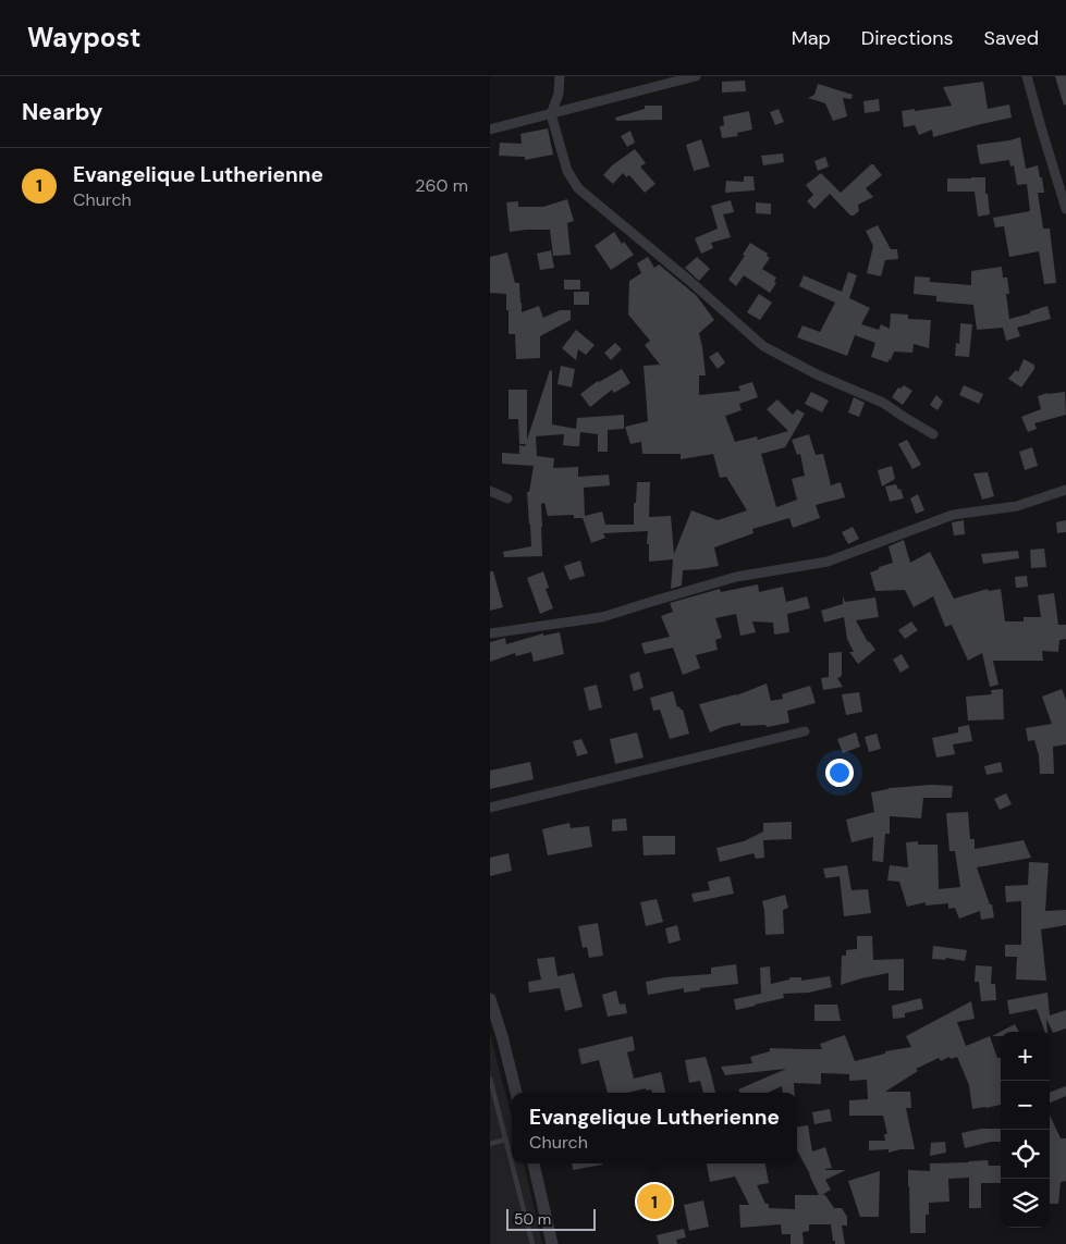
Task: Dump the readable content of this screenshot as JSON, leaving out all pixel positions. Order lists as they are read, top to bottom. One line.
{"scale_bar":"50 m","page":{"header":"Waypost","nav":["Map","Directions","Saved"],"heading":"Nearby","list":[{"mark":"1","name":"Evangelique Lutherienne","note":"Church","value":"260 m"}],"map_buttons":["+","−"],"popup":["Evangelique Lutherienne","Church"],"pins":"1","scale":"50 m"}}
